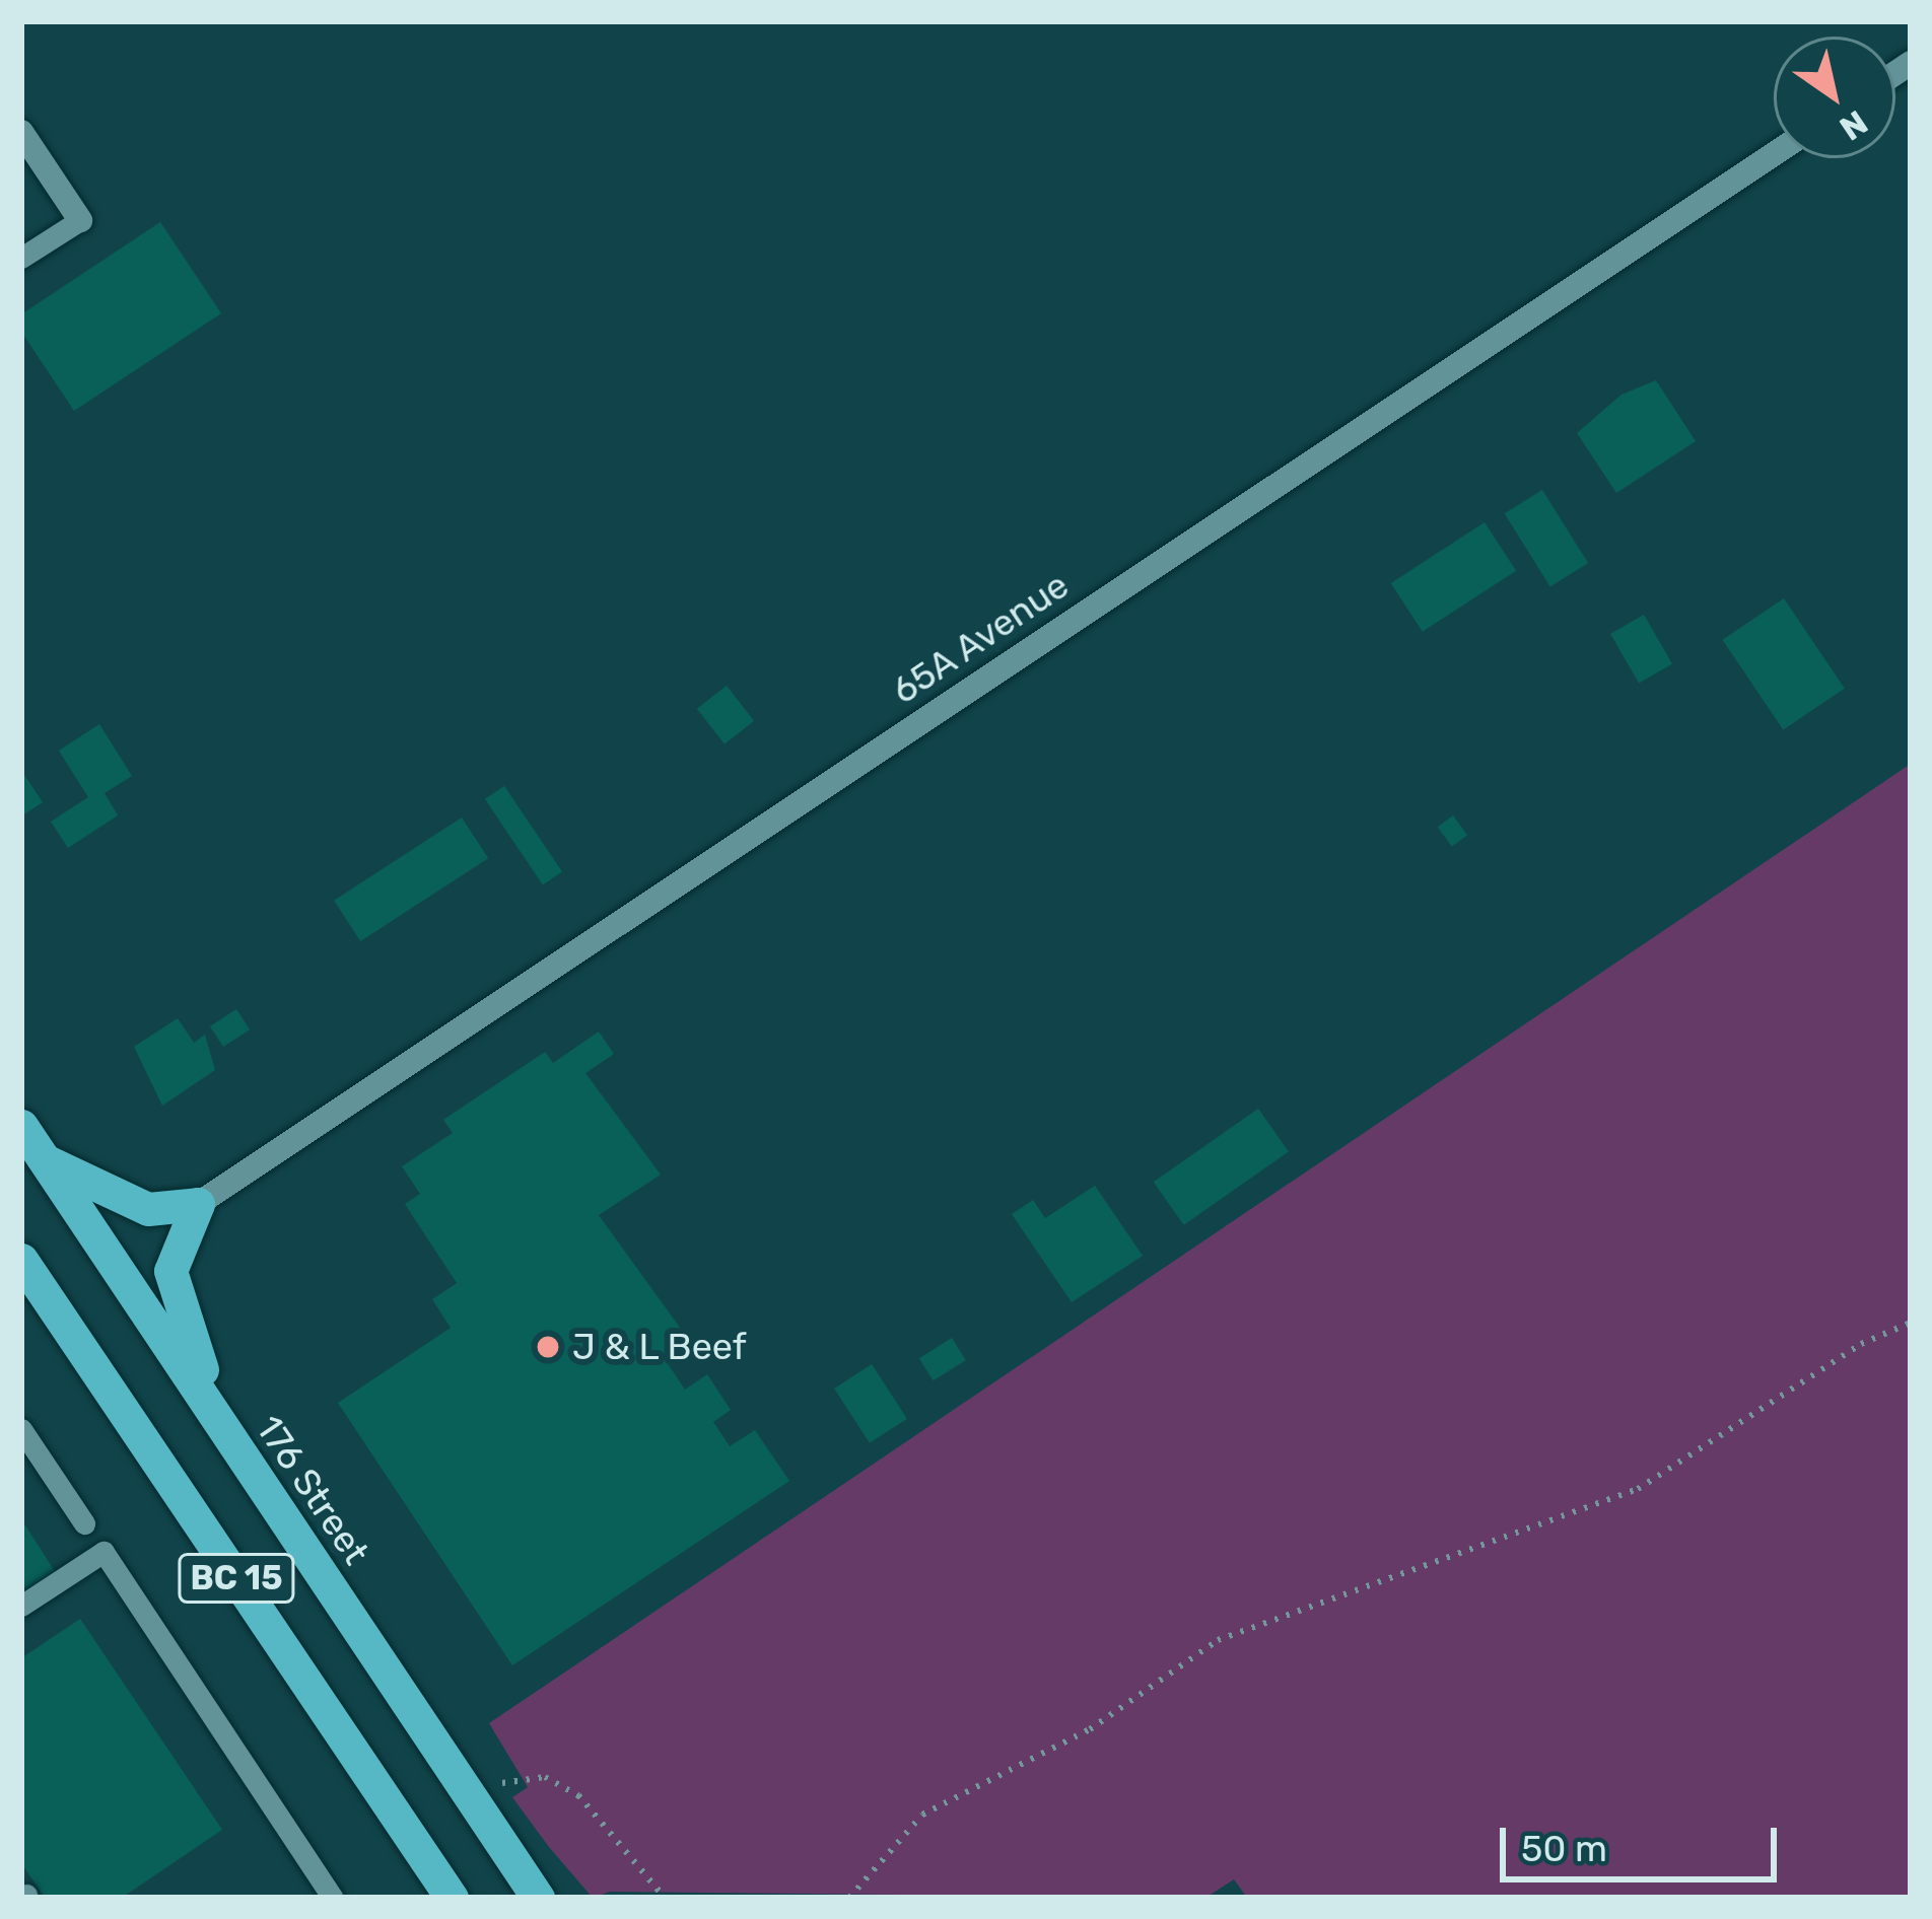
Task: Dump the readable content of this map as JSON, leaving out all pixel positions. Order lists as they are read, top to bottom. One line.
{"streets":{"highway":["176 Street","BC 15"],"street":["65A Avenue"]},"places":["J & L Beef"],"scale_bar":"50 m","north":"bottom right"}
